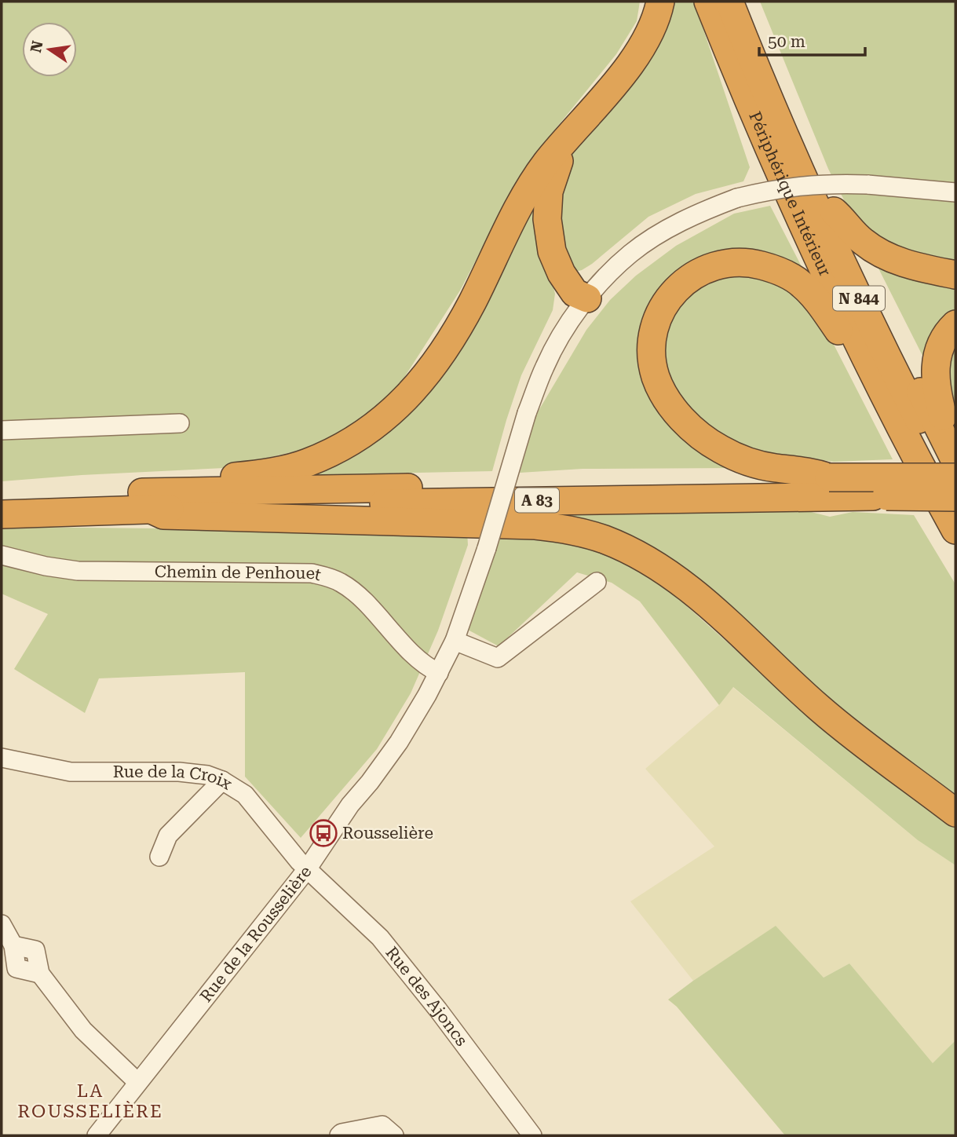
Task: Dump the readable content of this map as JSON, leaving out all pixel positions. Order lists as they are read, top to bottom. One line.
{"streets":{"highway":["Périphérique Intérieur","N 844","A 83"],"street":["Chemin de Penhouet","Rue de la Croix","Rue de la Rousselière","Rue des Ajoncs"]},"crossings":[["N 844","A 83"],["Chemin de Penhouet","Rue de la Rousselière"],["Rue de la Croix","Rue de la Rousselière"],["Rue de la Croix","Rue des Ajoncs"],["Rue de la Rousselière","Rue des Ajoncs"]],"districts":["LA ROUSSELIÈRE"],"places":{"bus stop":["Rousselière"]},"scale_bar":"50 m","north":"left"}
